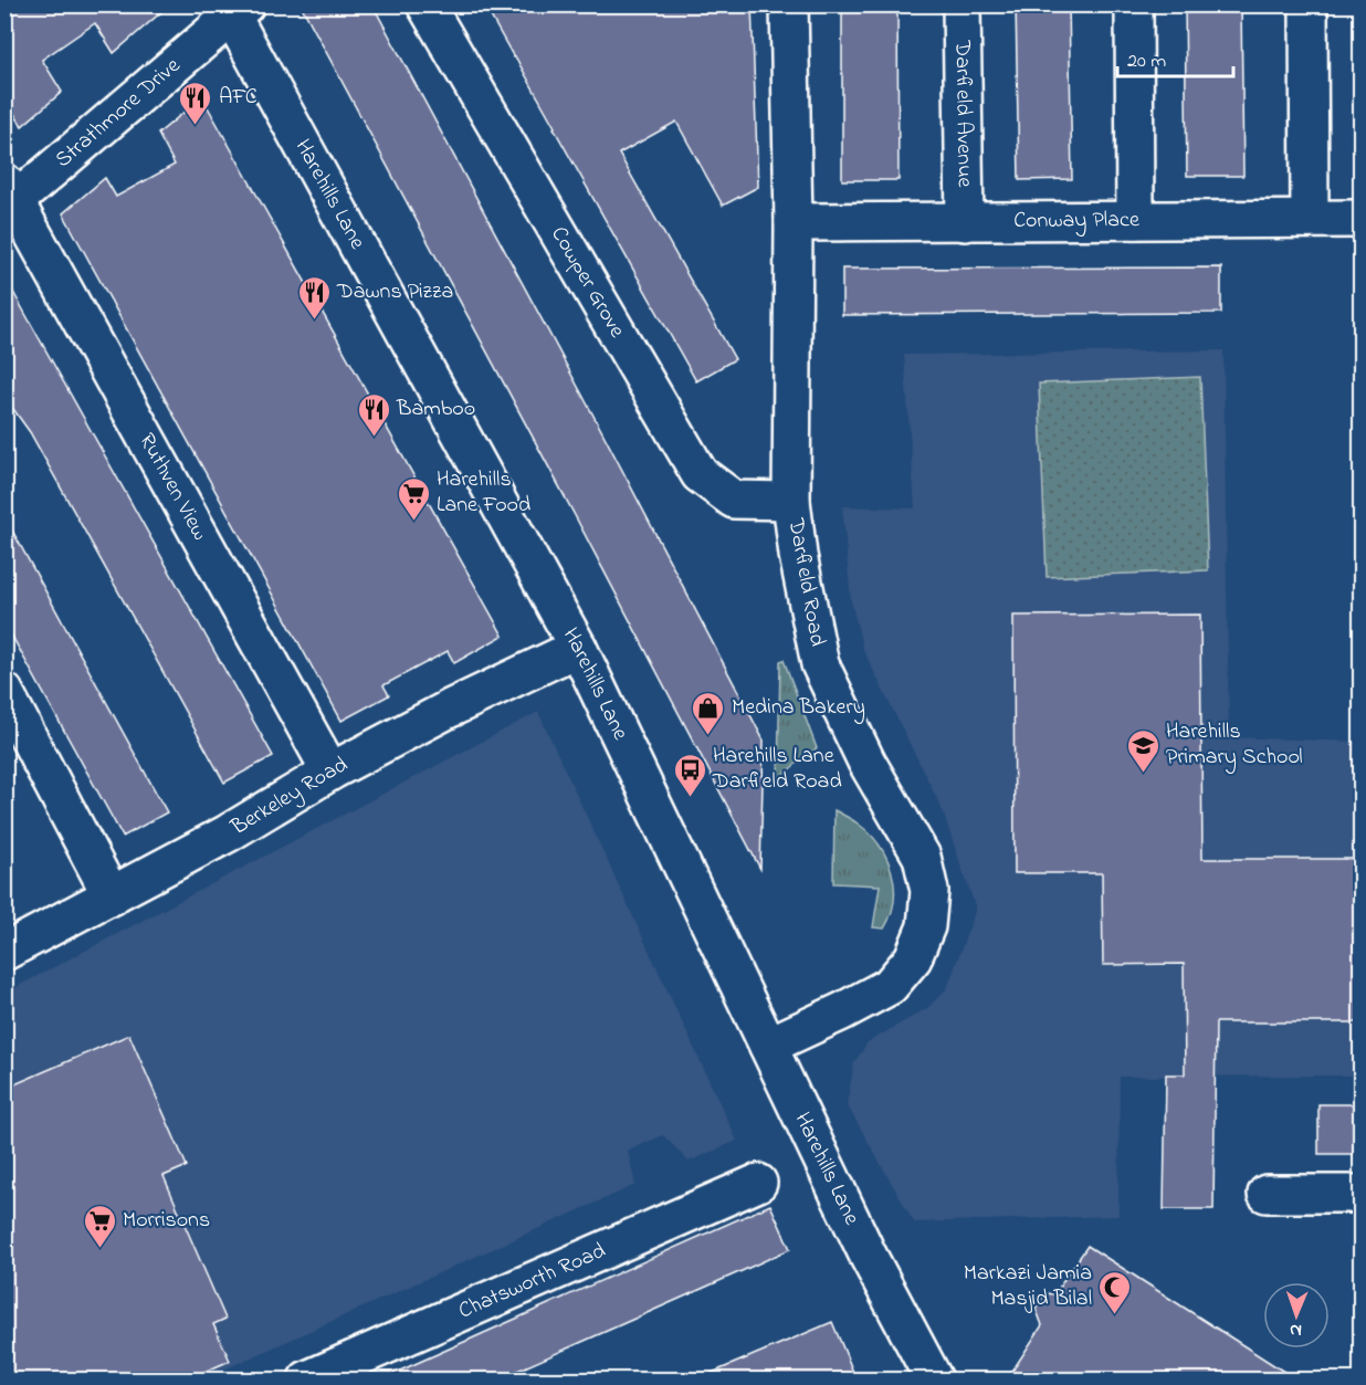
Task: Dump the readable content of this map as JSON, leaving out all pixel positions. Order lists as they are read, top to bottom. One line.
{"streets":{"street":["Strathmore Drive","Darfield Avenue","Harehills Lane","Conway Place","Cowper Grove","Ruthven View","Darfield Road","Berkeley Road","Chatsworth Road"]},"crossings":[["Strathmore Drive","Harehills Lane"],["Strathmore Drive","Ruthven View"],["Darfield Avenue","Conway Place"],["Harehills Lane","Darfield Road"],["Harehills Lane","Berkeley Road"],["Conway Place","Darfield Road"],["Cowper Grove","Darfield Road"],["Ruthven View","Berkeley Road"]],"places":{"restaurant":["AFC","Dawns Pizza","Bamboo"],"supermarket":["Harehills Lane Food","Morrisons"],"shop":["Medina Bakery"],"school or university":["Harehills Primary School"],"bus stop":["Harehills Lane Darfield Road"],"mosque":["Markazi Jamia Masjid Bilal"]},"scale_bar":"20 m","north":"bottom"}
